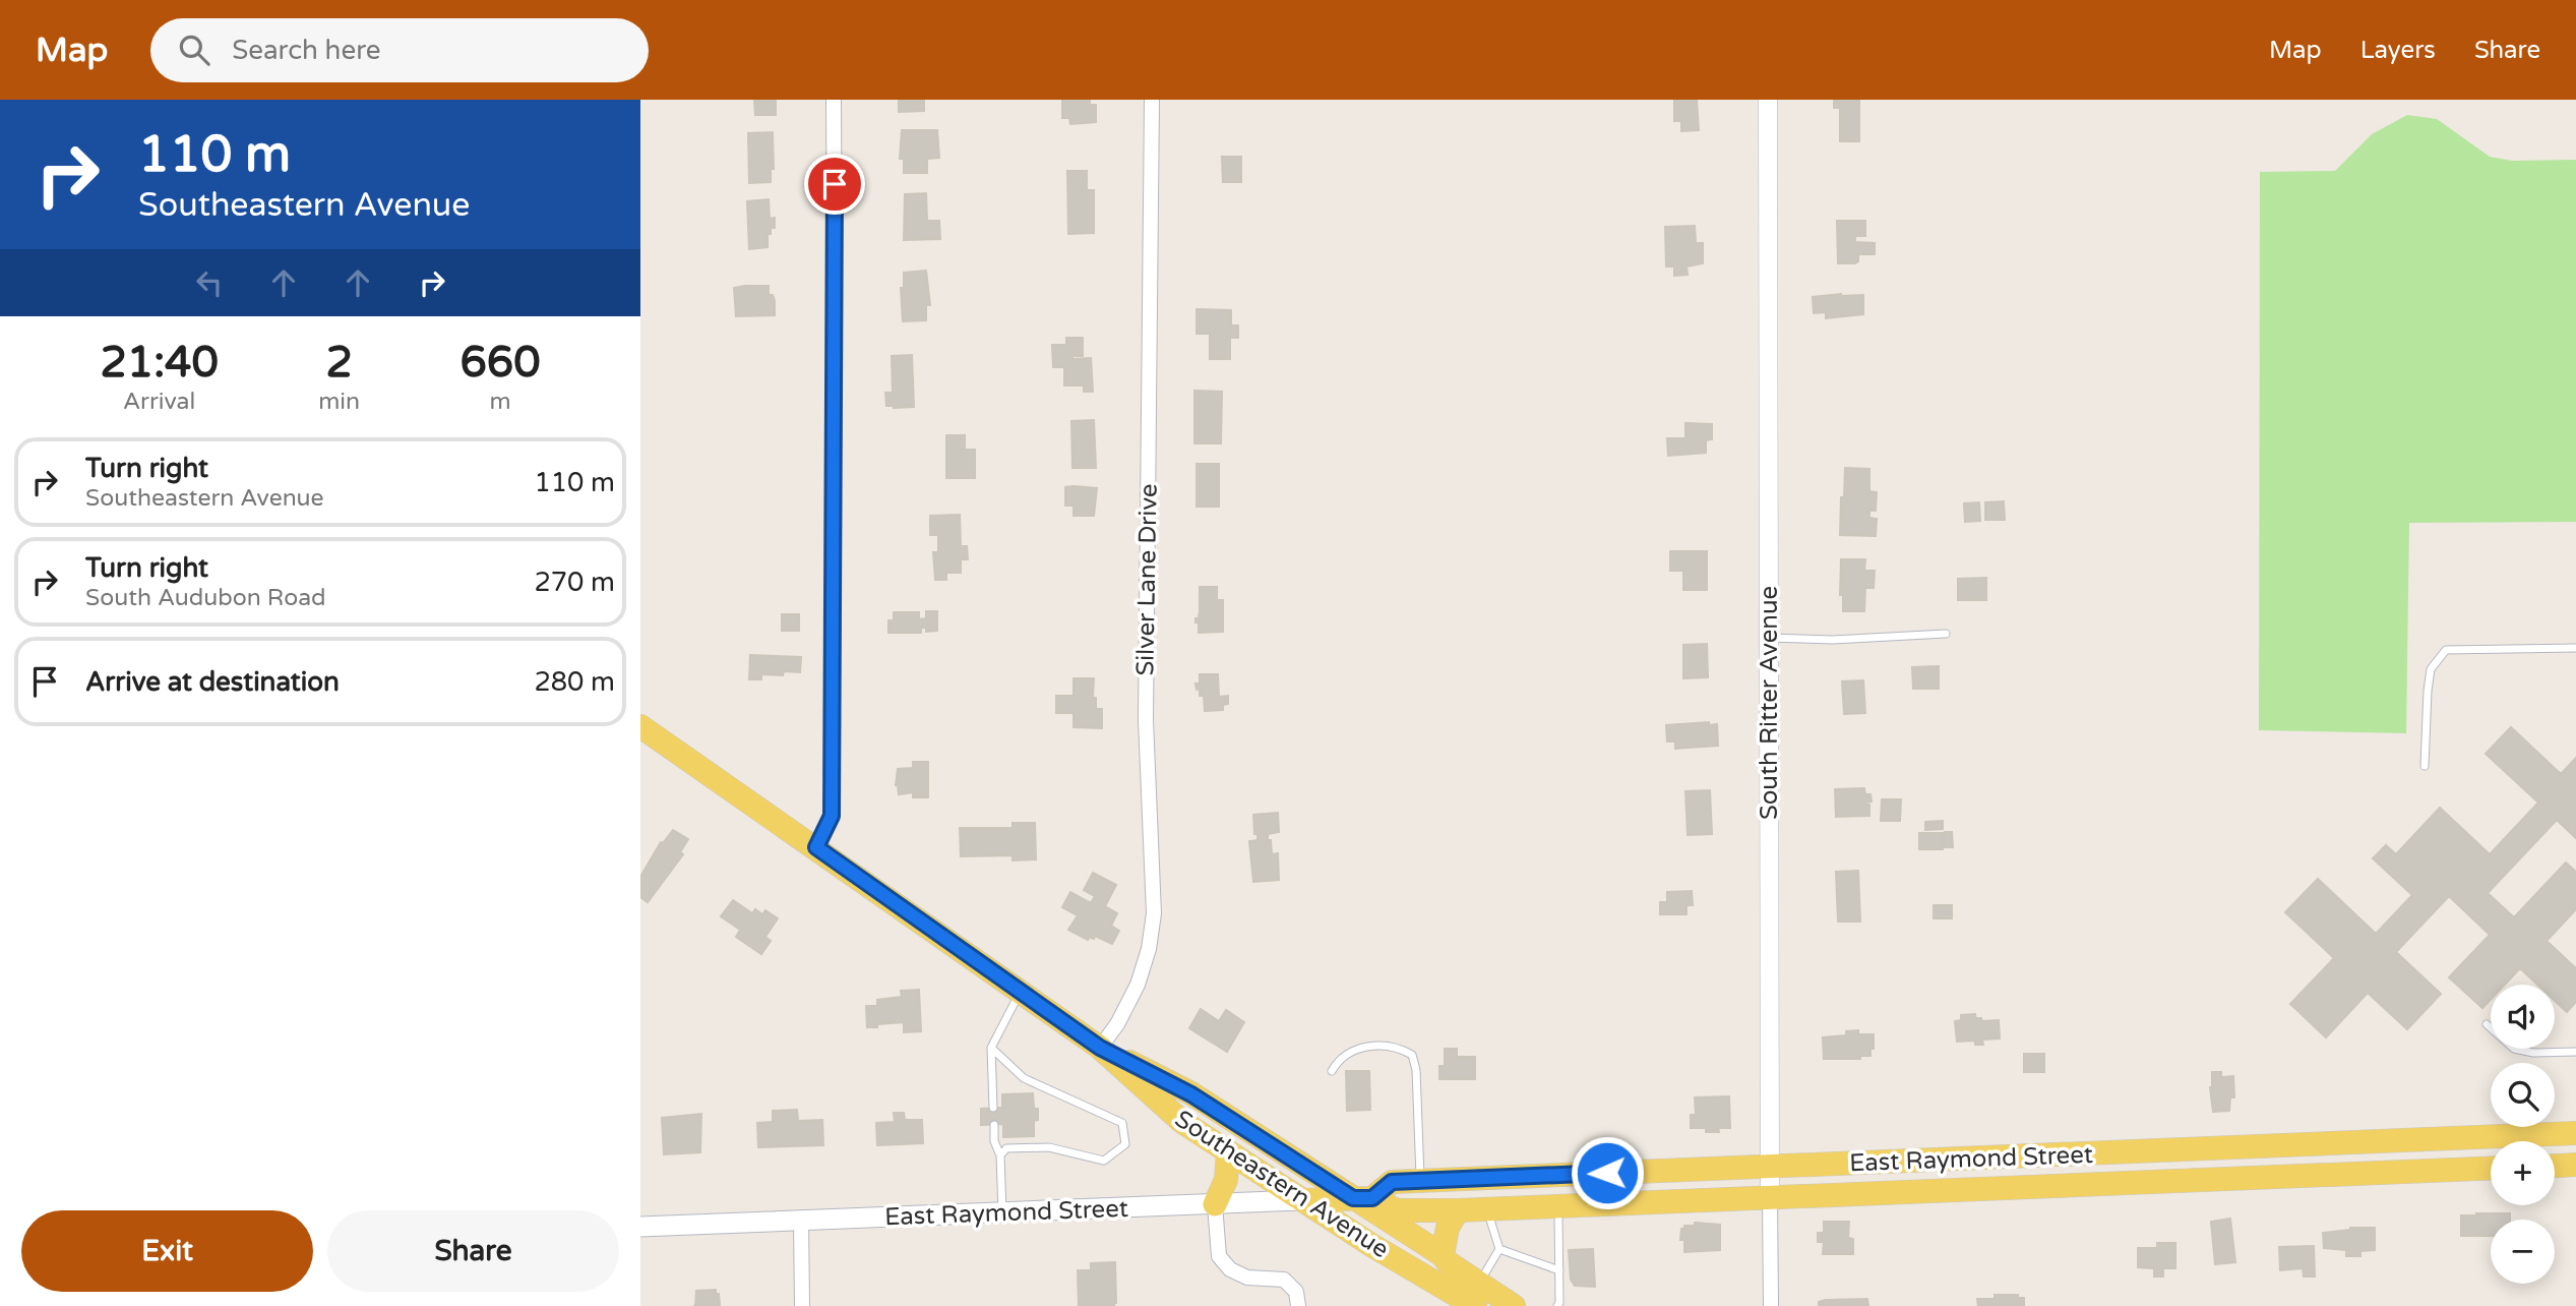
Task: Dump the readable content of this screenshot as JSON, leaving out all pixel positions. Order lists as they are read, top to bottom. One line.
{"streets":{"main road":["East Raymond Street","Southeastern Avenue"],"street":["Silver Lane Drive","South Ritter Avenue"]},"crossings":[["Silver Lane Drive","Southeastern Avenue"],["South Ritter Avenue","East Raymond Street"],["East Raymond Street","Southeastern Avenue"]],"page":{"header":"Map","search":"Search here","nav":["Map","Layers","Share"],"turn":["110 m","Southeastern Avenue"],"eta":["21:40","Arrival","2","min","660","m"],"list":[{"name":"Turn right","note":"Southeastern Avenue","value":"110 m"},{"name":"Turn right","note":"South Audubon Road","value":"270 m"},{"name":"Arrive at destination","value":"280 m"}],"map_buttons":["+","−"],"buttons":["Exit","Share"]}}
